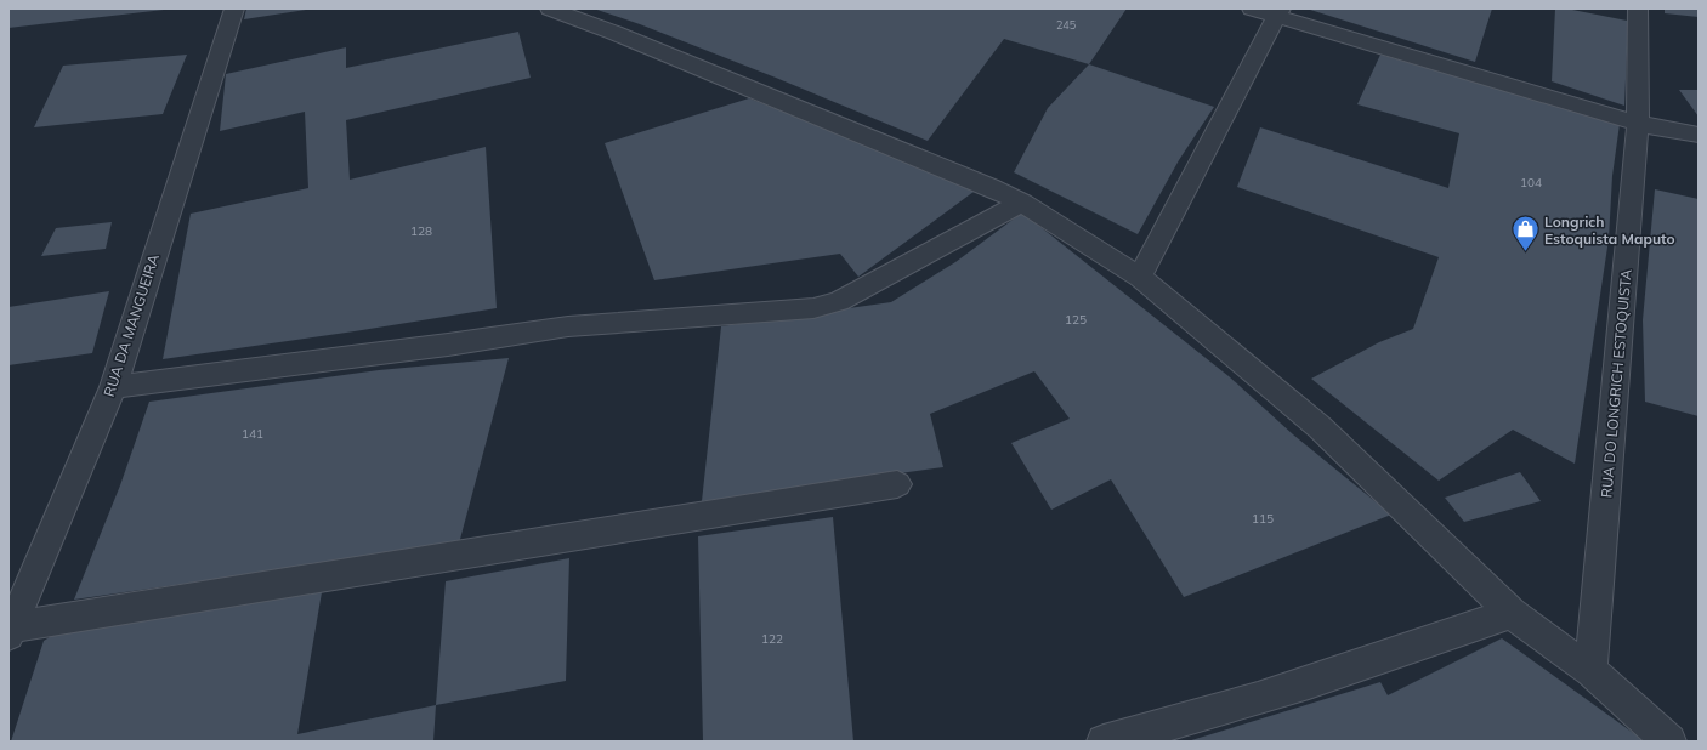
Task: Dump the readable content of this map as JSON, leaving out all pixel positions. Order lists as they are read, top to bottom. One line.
{"streets":{"street":["RUA DA MANGUEIRA","RUA DO LONGRICH ESTOQUISTA"]},"places":{"shop":["Longrich Estoquista Maputo"]},"house_numbers":["245","104","128","125","141","115","122"]}
